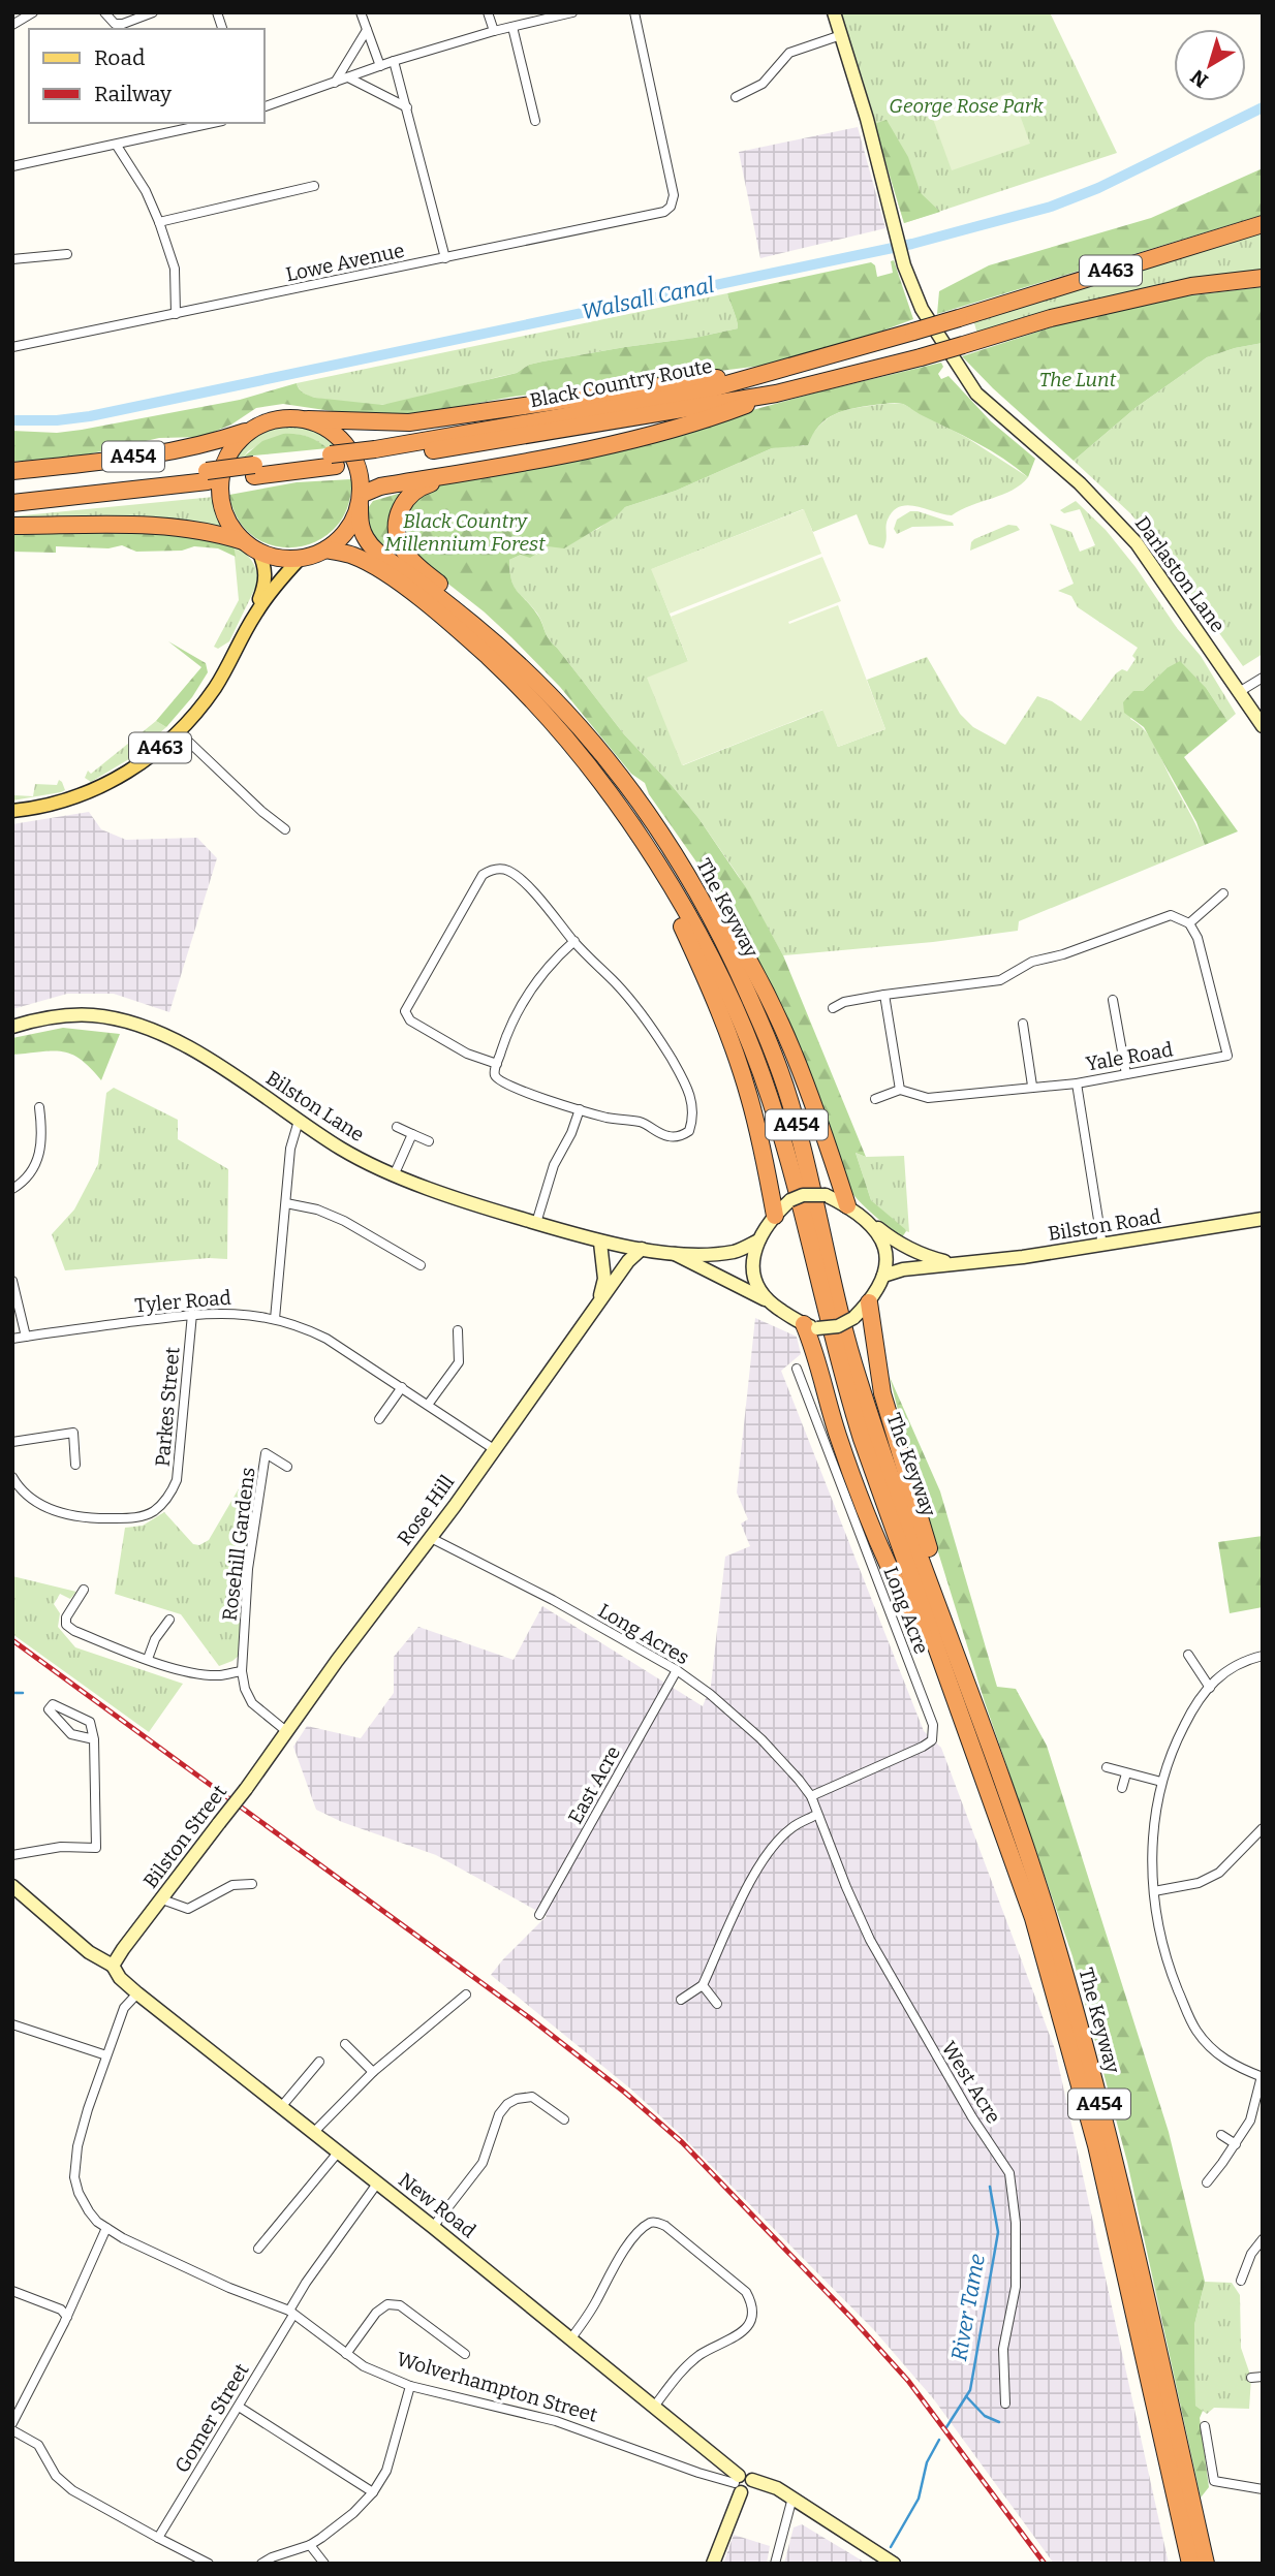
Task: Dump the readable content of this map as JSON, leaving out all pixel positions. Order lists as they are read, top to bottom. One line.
{"streets":{"highway":["A463","Black Country Route","A454","The Keyway"],"main road":["Darlaston Lane","Bilston Lane","Bilston Road","Rose Hill","Bilston Street","New Road"],"street":["Lowe Avenue","Yale Road","Tyler Road","Parkes Street","Rosehill Gardens","Long Acre","Long Acres","East Acre","West Acre","Wolverhampton Street","Gomer Street"]},"crossings":[["A454","The Keyway"],["Bilston Lane","Rose Hill"],["Tyler Road","Parkes Street"],["Tyler Road","Rose Hill"],["Rose Hill","Rosehill Gardens"],["Rose Hill","Long Acres"],["Rose Hill","Bilston Street"],["Rosehill Gardens","Bilston Street"],["Long Acre","Long Acres"],["Long Acre","West Acre"],["Long Acres","East Acre"],["Long Acres","West Acre"],["Bilston Street","New Road"],["New Road","Wolverhampton Street"],["New Road","Gomer Street"],["Wolverhampton Street","Gomer Street"]],"water":["Walsall Canal","River Tame"],"parks":["George Rose Park","The Lunt","Black Country Millennium Forest"],"legend":["Road","Railway"],"north":"bottom left"}
